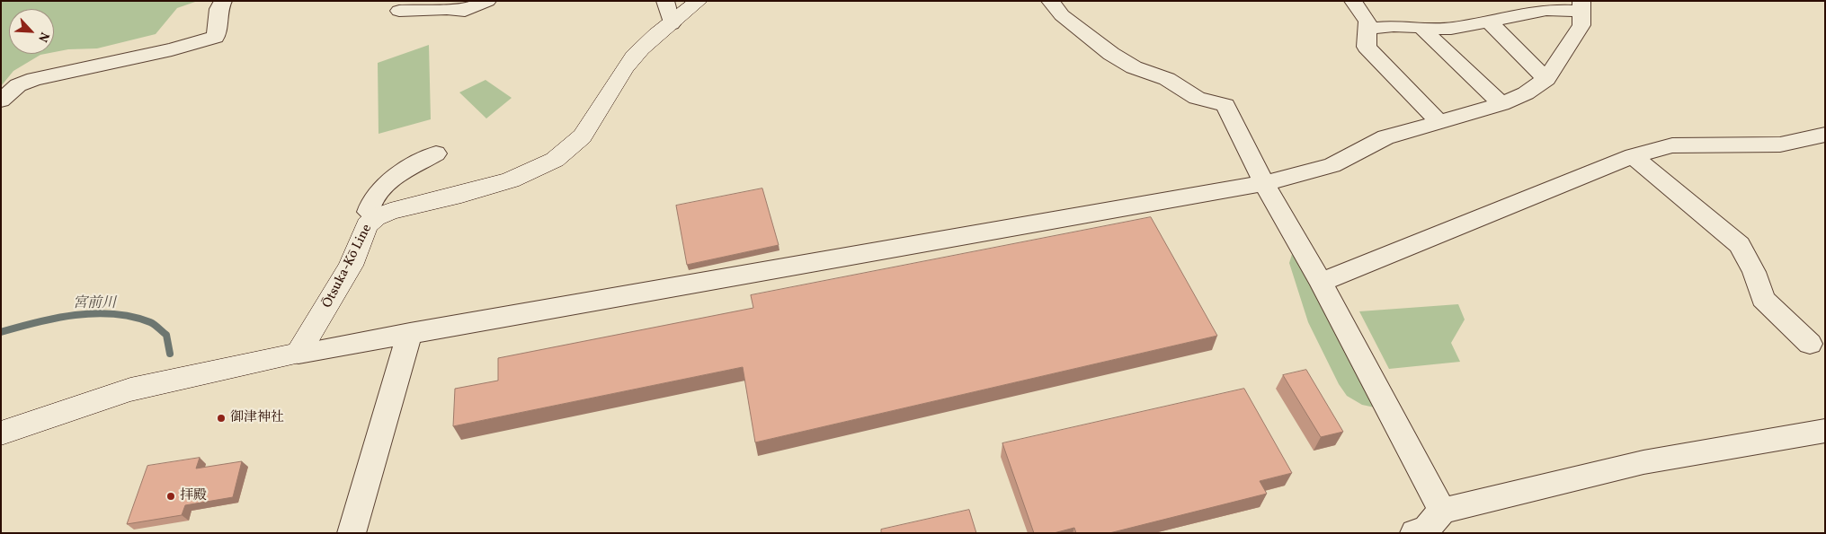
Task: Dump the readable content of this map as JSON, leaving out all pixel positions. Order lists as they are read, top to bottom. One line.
{"streets":{"main road":["Ōtsuka-Kō Line"]},"water":["宮前川"],"places":["御津神社","拝殿"],"north":"bottom right"}
